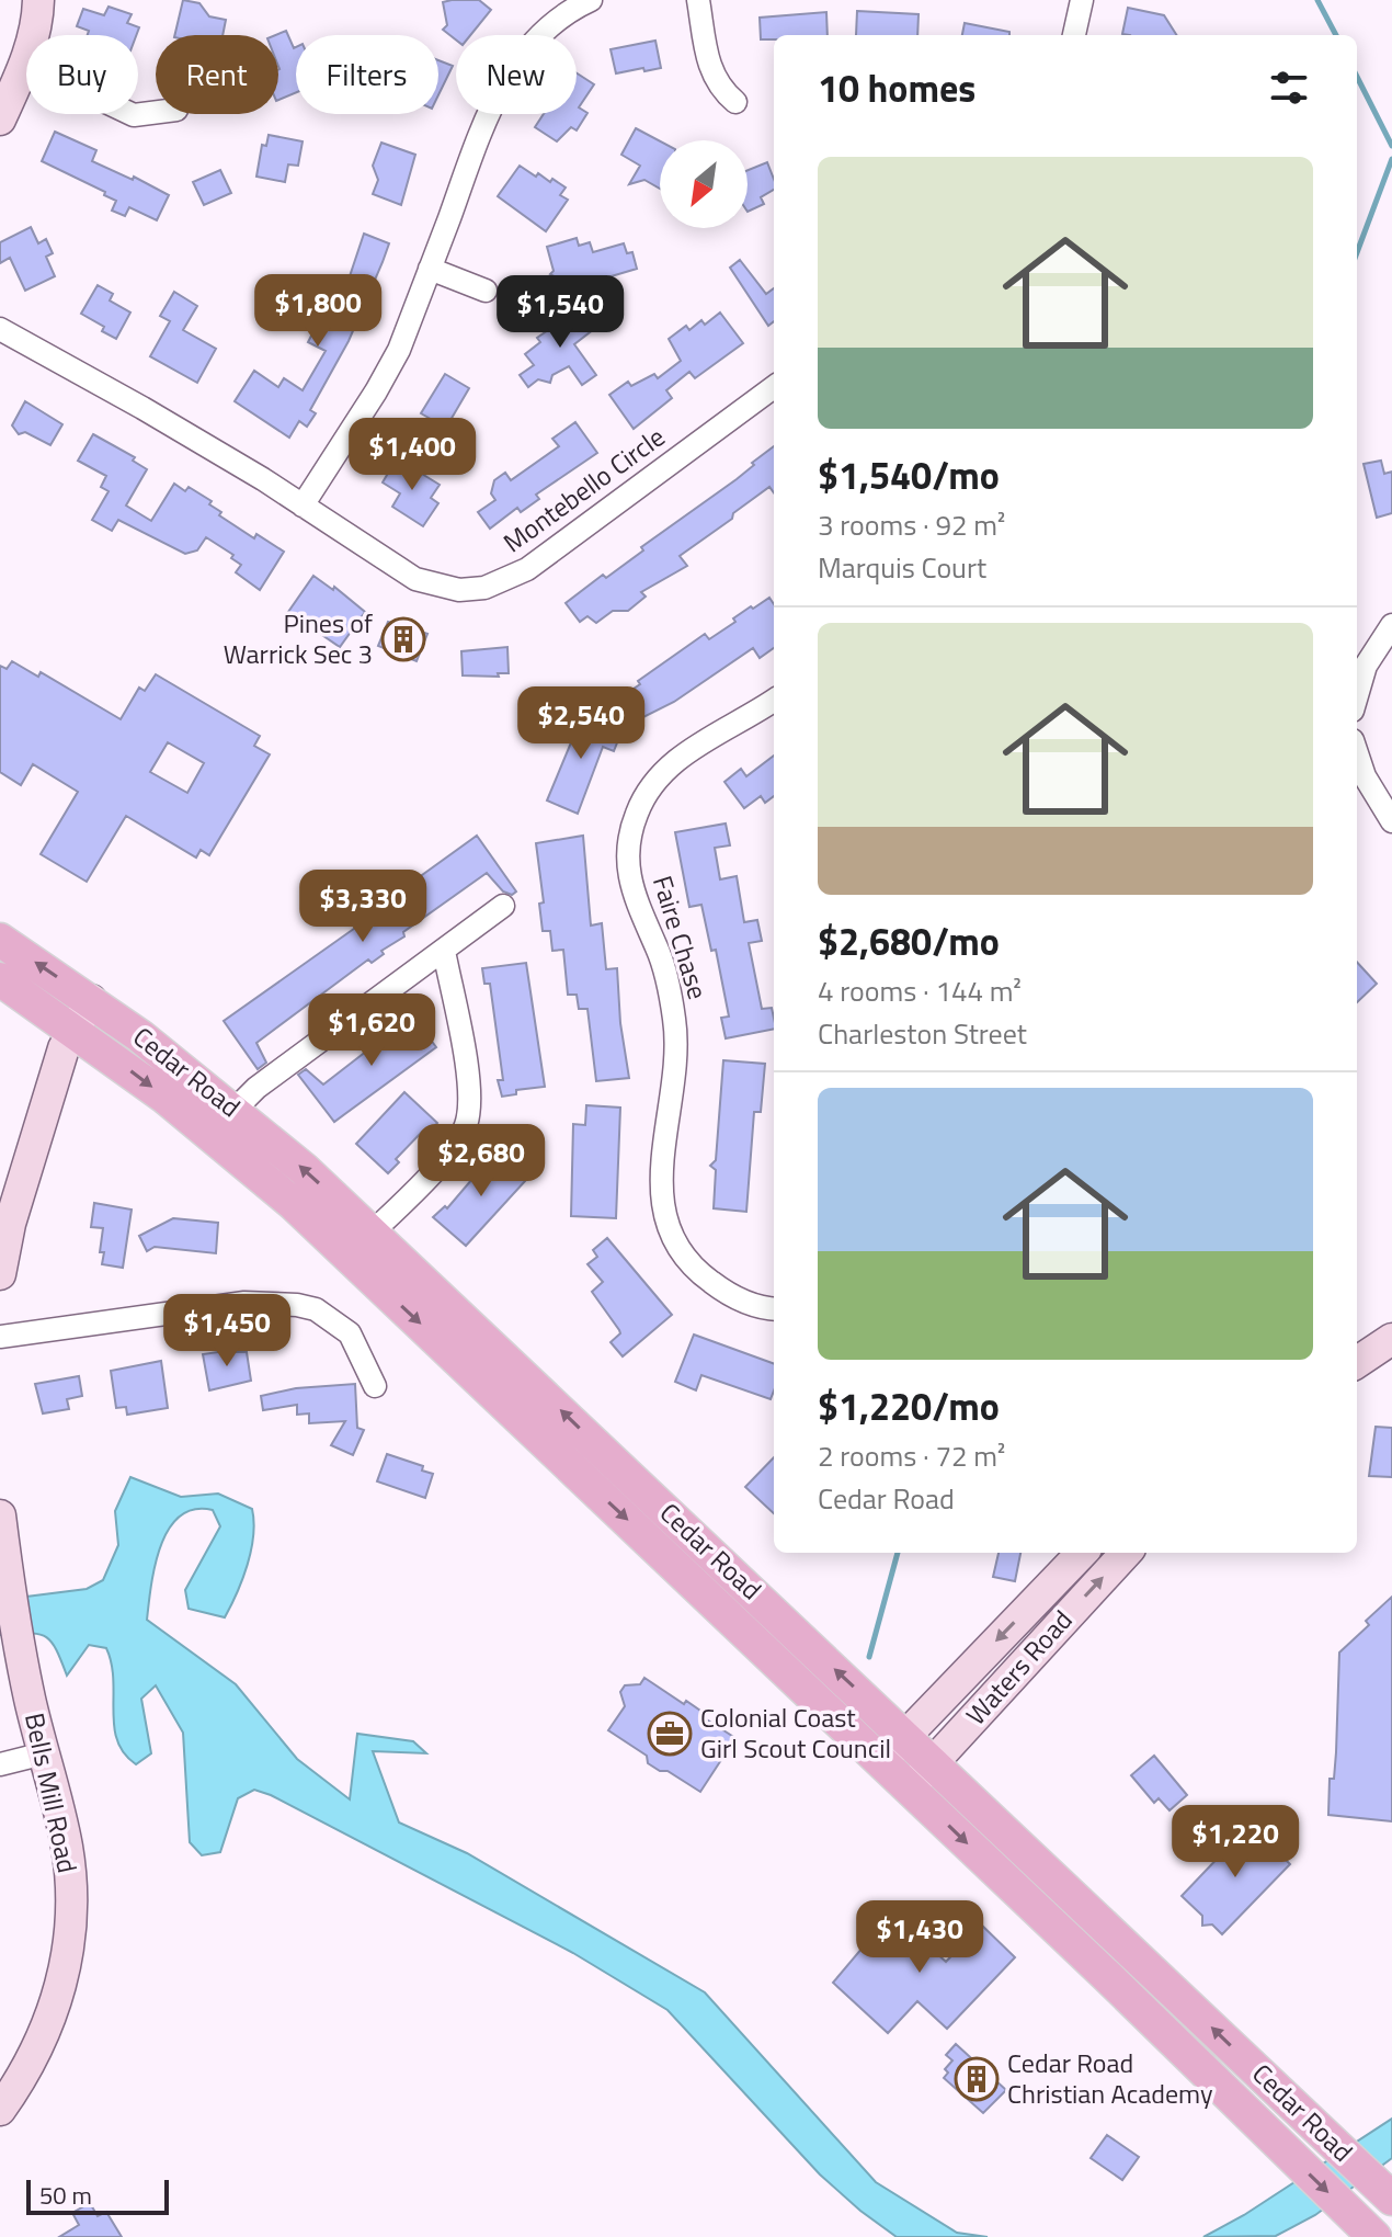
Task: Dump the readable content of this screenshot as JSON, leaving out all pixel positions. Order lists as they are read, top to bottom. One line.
{"streets":{"main road":["Cedar Road"],"street":["Montebello Circle","Faire Chase","Waters Road","Bells Mill Road"]},"crossings":[["Cedar Road","Waters Road"]],"places":{"building":["Pines of Warrick Sec 3","Cedar Road Christian Academy"],"office":["Colonial Coast Girl Scout Council"]},"scale_bar":"50 m","north":"bottom left","page":{"chip":["Buy","Rent","Filters","New"],"heading":"10 homes","list":[{"name":"$1,540/mo","note":"3 rooms · 92 m² · Marquis Court"},{"name":"$2,680/mo","note":"4 rooms · 144 m² · Charleston Street"},{"name":"$1,220/mo","note":"2 rooms · 72 m² · Cedar Road"}],"price":["$1,800","$1,540","$1,400","$2,540","$3,330","$1,620","$2,680","$1,450","$1,220","$1,430"],"scale":"50 m"}}
